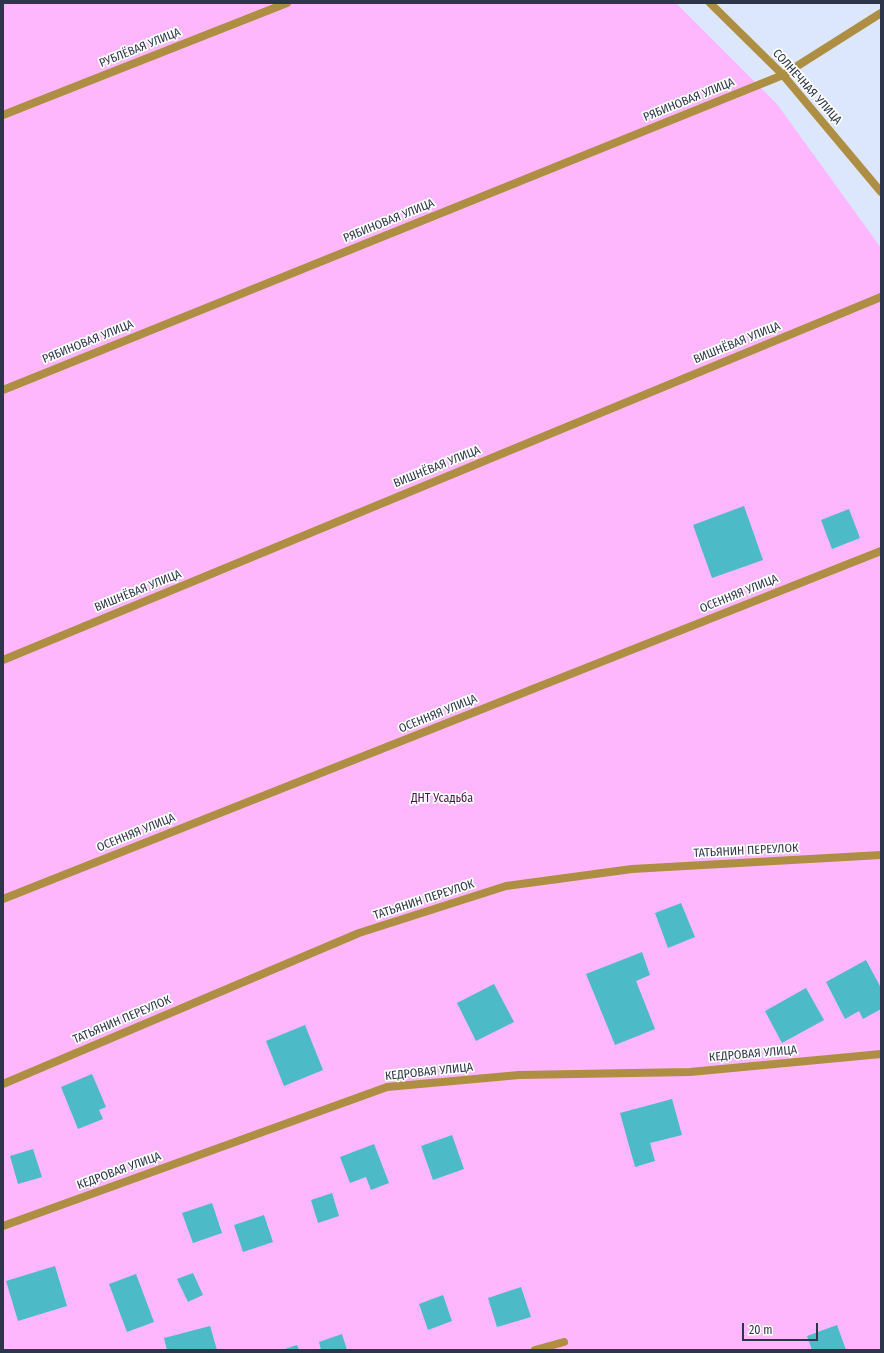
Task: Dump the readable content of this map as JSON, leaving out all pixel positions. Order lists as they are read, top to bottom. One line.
{"streets":{"street":["РУБЛЁВАЯ УЛИЦА","СОЛНЕЧНАЯ УЛИЦА","РЯБИНОВАЯ УЛИЦА","ВИШНЁВАЯ УЛИЦА","ОСЕННЯЯ УЛИЦА","ТАТЬЯНИН ПЕРЕУЛОК","КЕДРОВАЯ УЛИЦА"]},"crossings":[["СОЛНЕЧНАЯ УЛИЦА","РЯБИНОВАЯ УЛИЦА"]],"parks":["ДНТ Усадьба"],"scale_bar":"20 m"}
